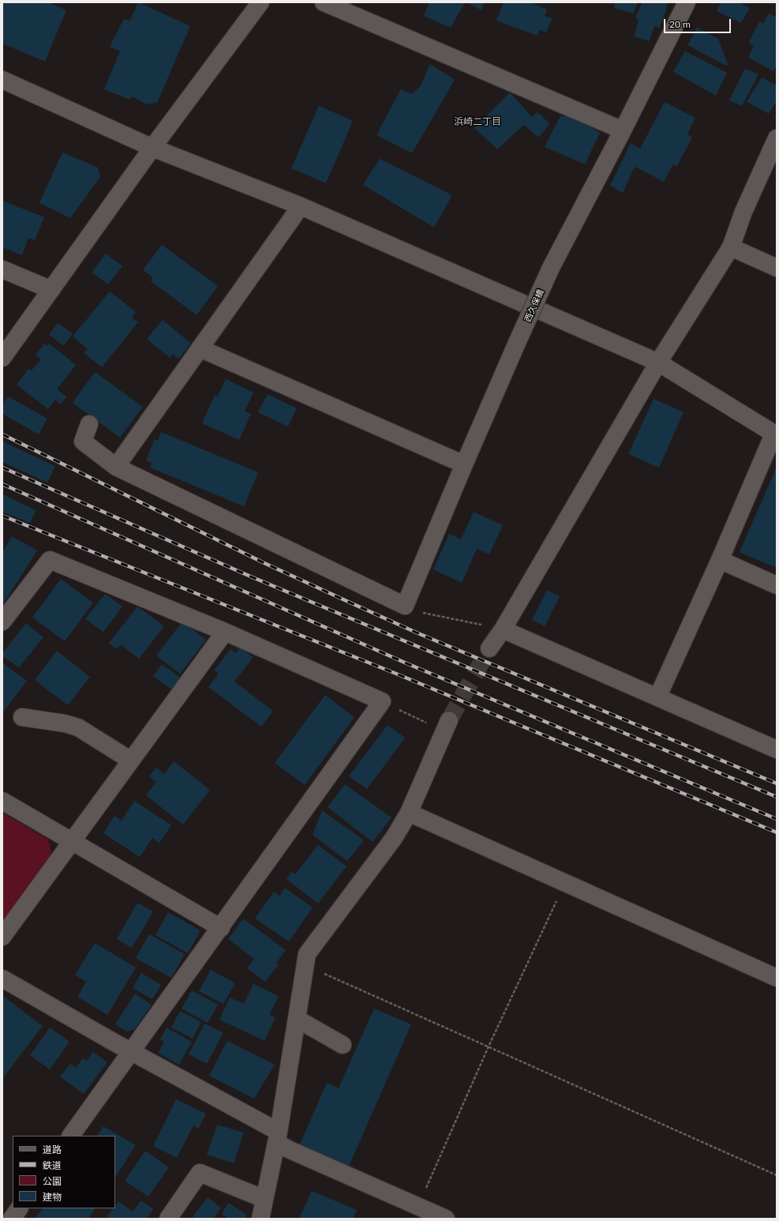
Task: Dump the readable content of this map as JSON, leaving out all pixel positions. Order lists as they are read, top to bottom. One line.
{"streets":{"street":["西久保橋"]},"districts":["浜崎二丁目"],"legend":["道路","鉄道","公園","建物"],"scale_bar":"20 m"}
